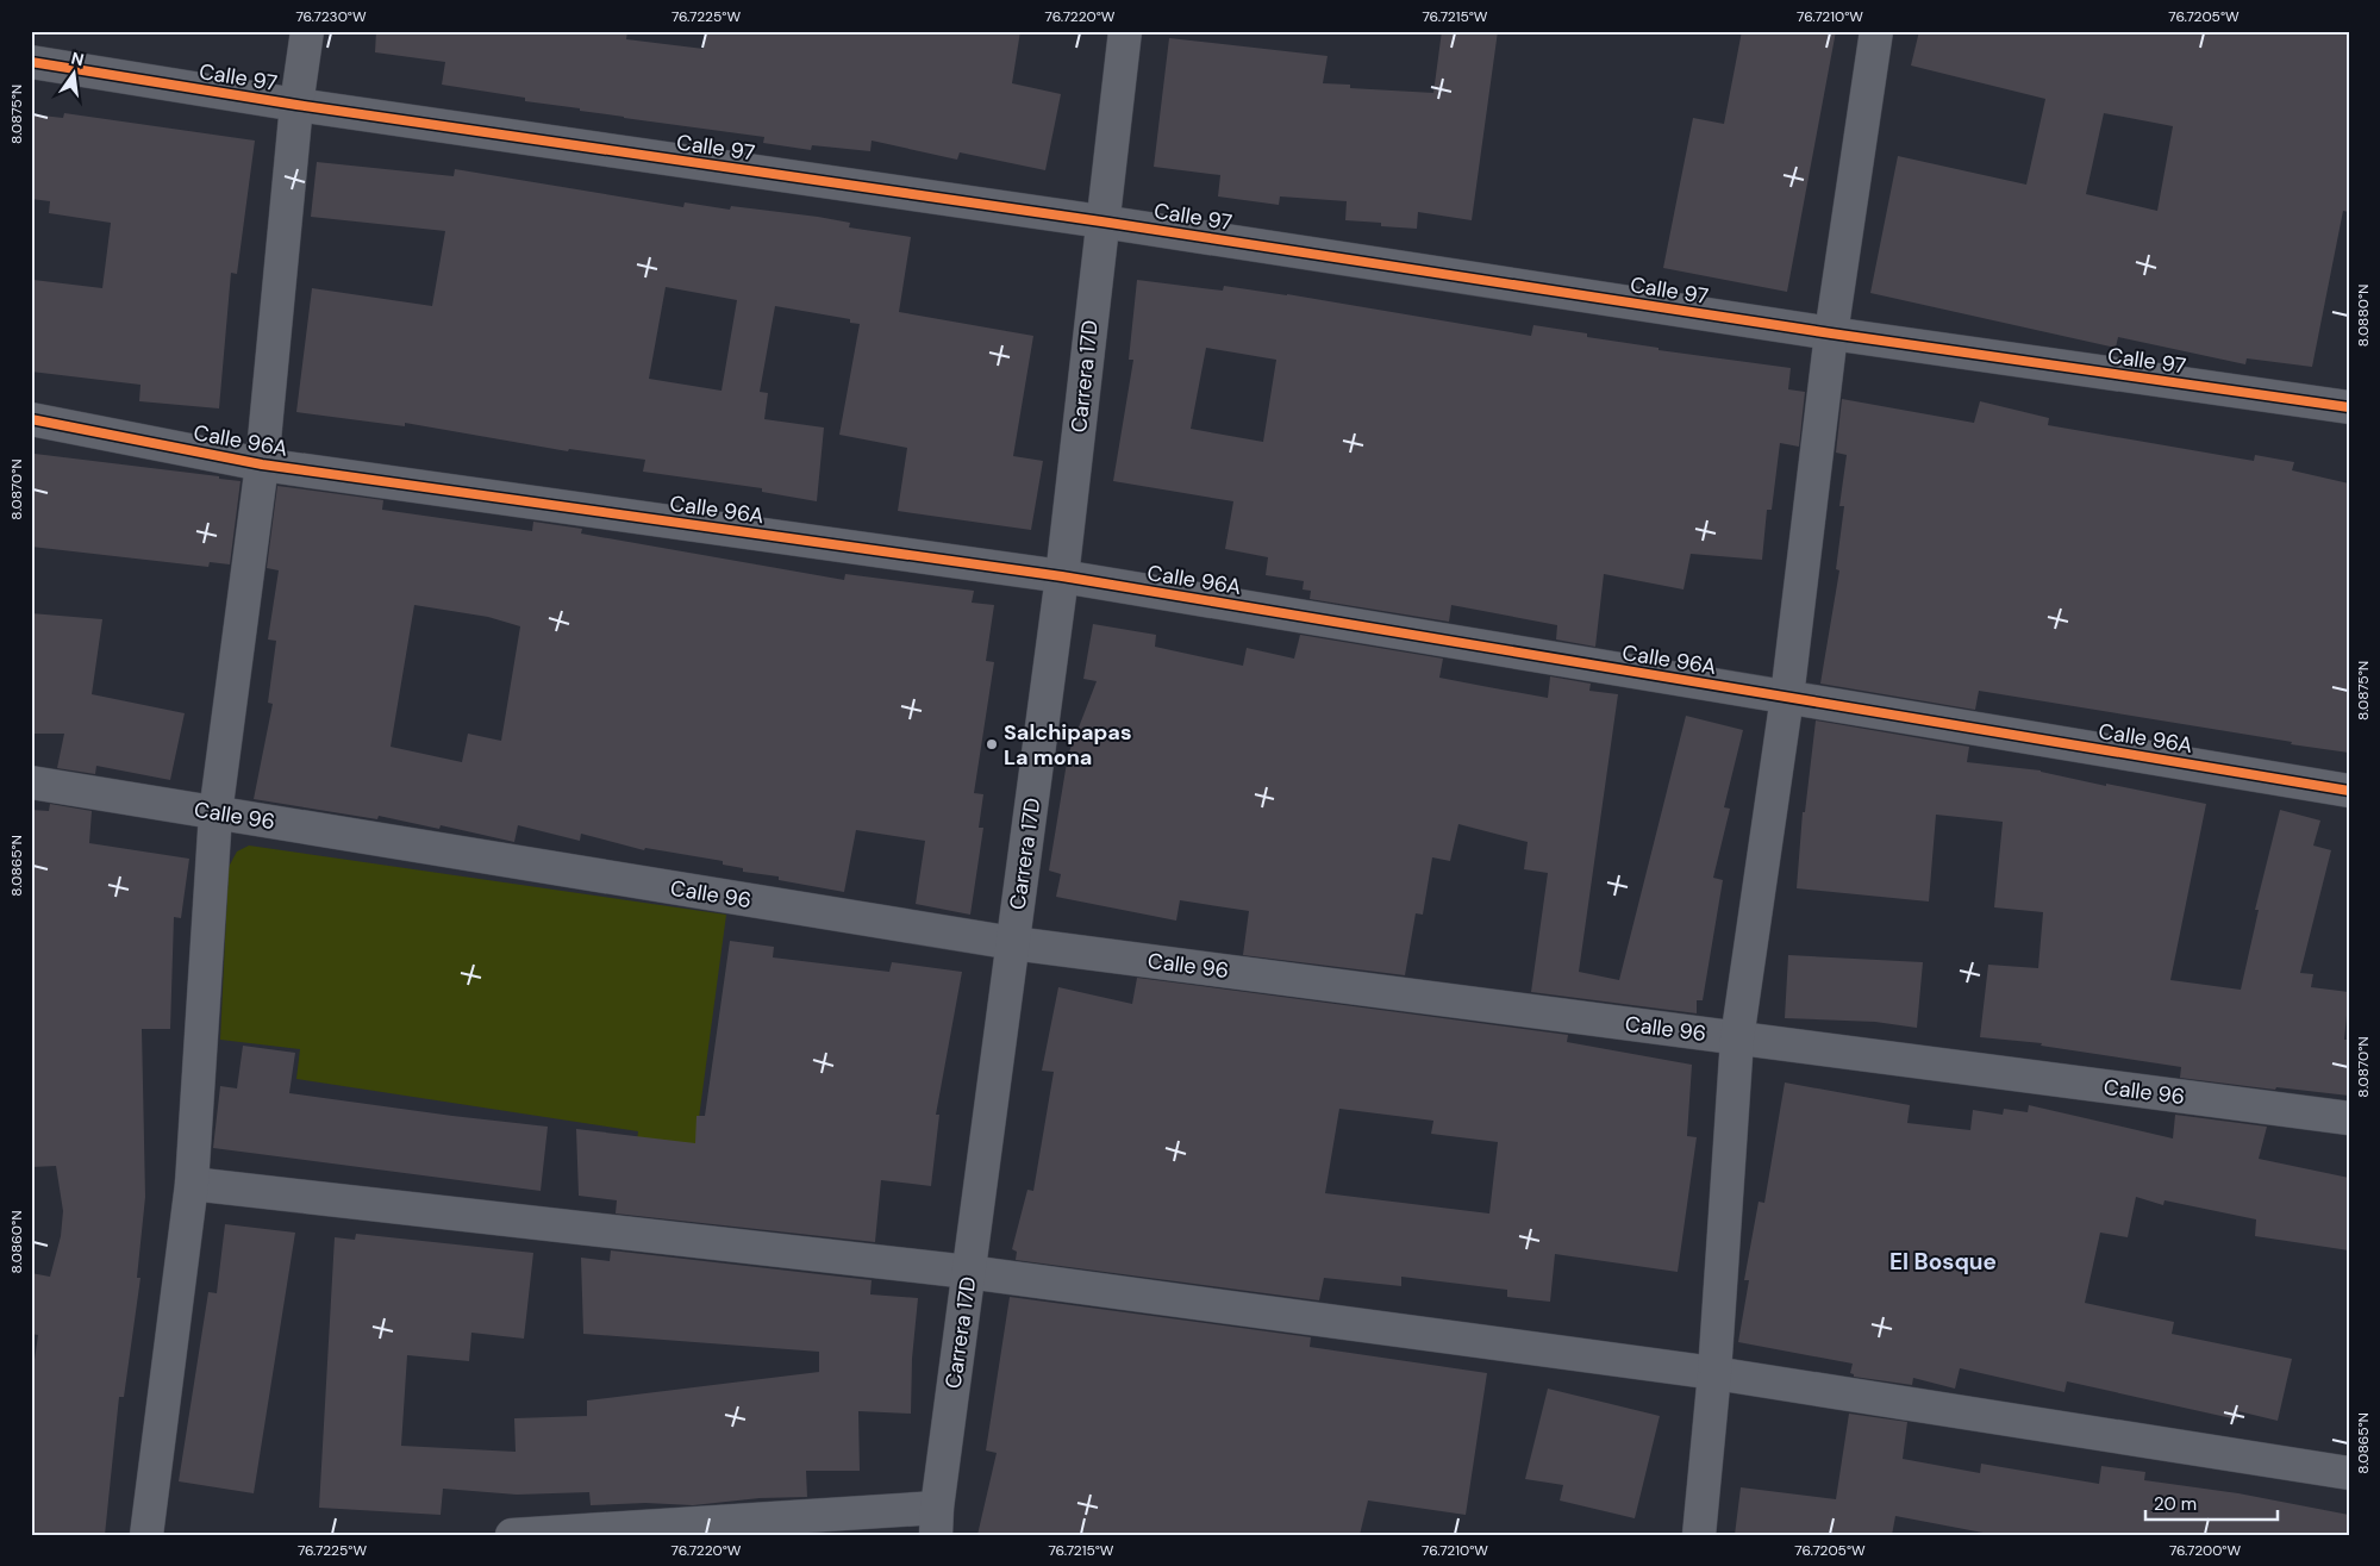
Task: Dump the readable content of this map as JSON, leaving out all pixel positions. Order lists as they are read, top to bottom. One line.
{"streets":{"street":["Calle 97","Carrera 17D","Calle 96A","Calle 96"]},"crossings":[["Calle 97","Carrera 17D"],["Carrera 17D","Calle 96A"],["Carrera 17D","Calle 96"]],"districts":["El Bosque"],"places":["Salchipapas La mona"],"scale_bar":"20 m","north":"top","coordinates":["76.7230°W","76.7225°W","76.7220°W","76.7215°W","76.7210°W","76.7205°W","8.0875°N","8.0880°N","8.0870°N","8.0865°N","8.0860°N","76.7200°W"]}
